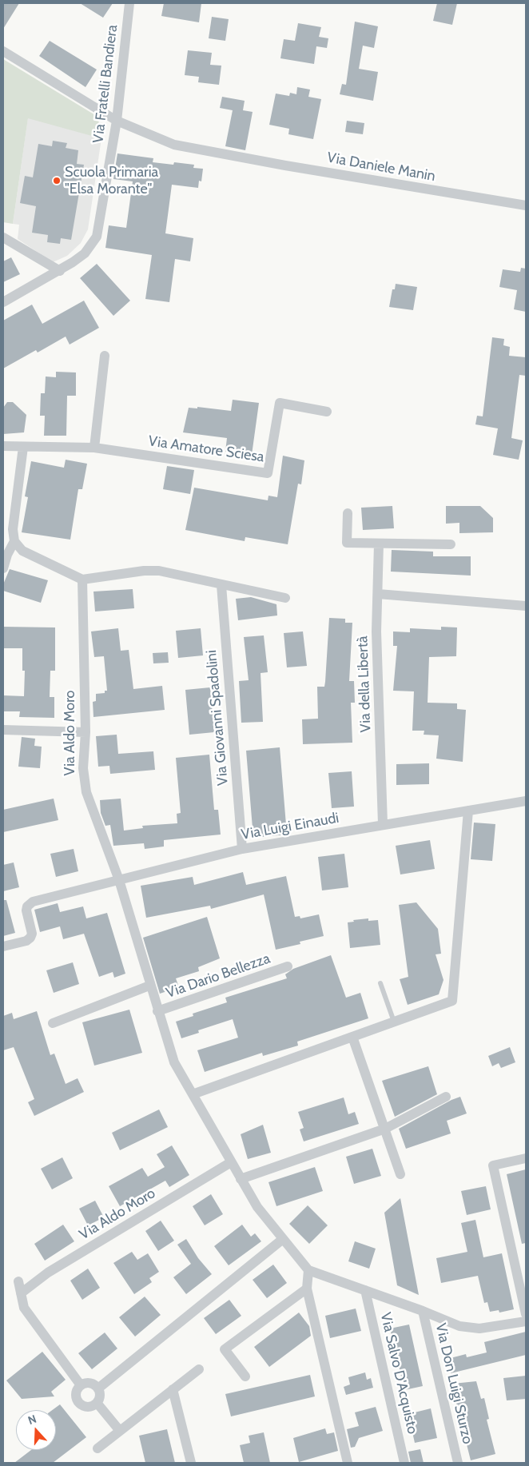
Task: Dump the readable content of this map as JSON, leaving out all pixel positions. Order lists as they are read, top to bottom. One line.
{"streets":{"street":["Via Fratelli Bandiera","Via Daniele Manin","Via Amatore Sciesa","Via della Libertà","Via Giovanni Spadolini","Via Aldo Moro","Via Luigi Einaudi","Via Dario Bellezza","Via Salvo D'Acquisto","Via Don Luigi Sturzo"]},"crossings":[["Via Fratelli Bandiera","Via Daniele Manin"],["Via della Libertà","Via Luigi Einaudi"],["Via Giovanni Spadolini","Via Luigi Einaudi"],["Via Aldo Moro","Via Luigi Einaudi"],["Via Aldo Moro","Via Dario Bellezza"]],"places":["Scuola Primaria \"Elsa Morante\""],"north":"top"}
